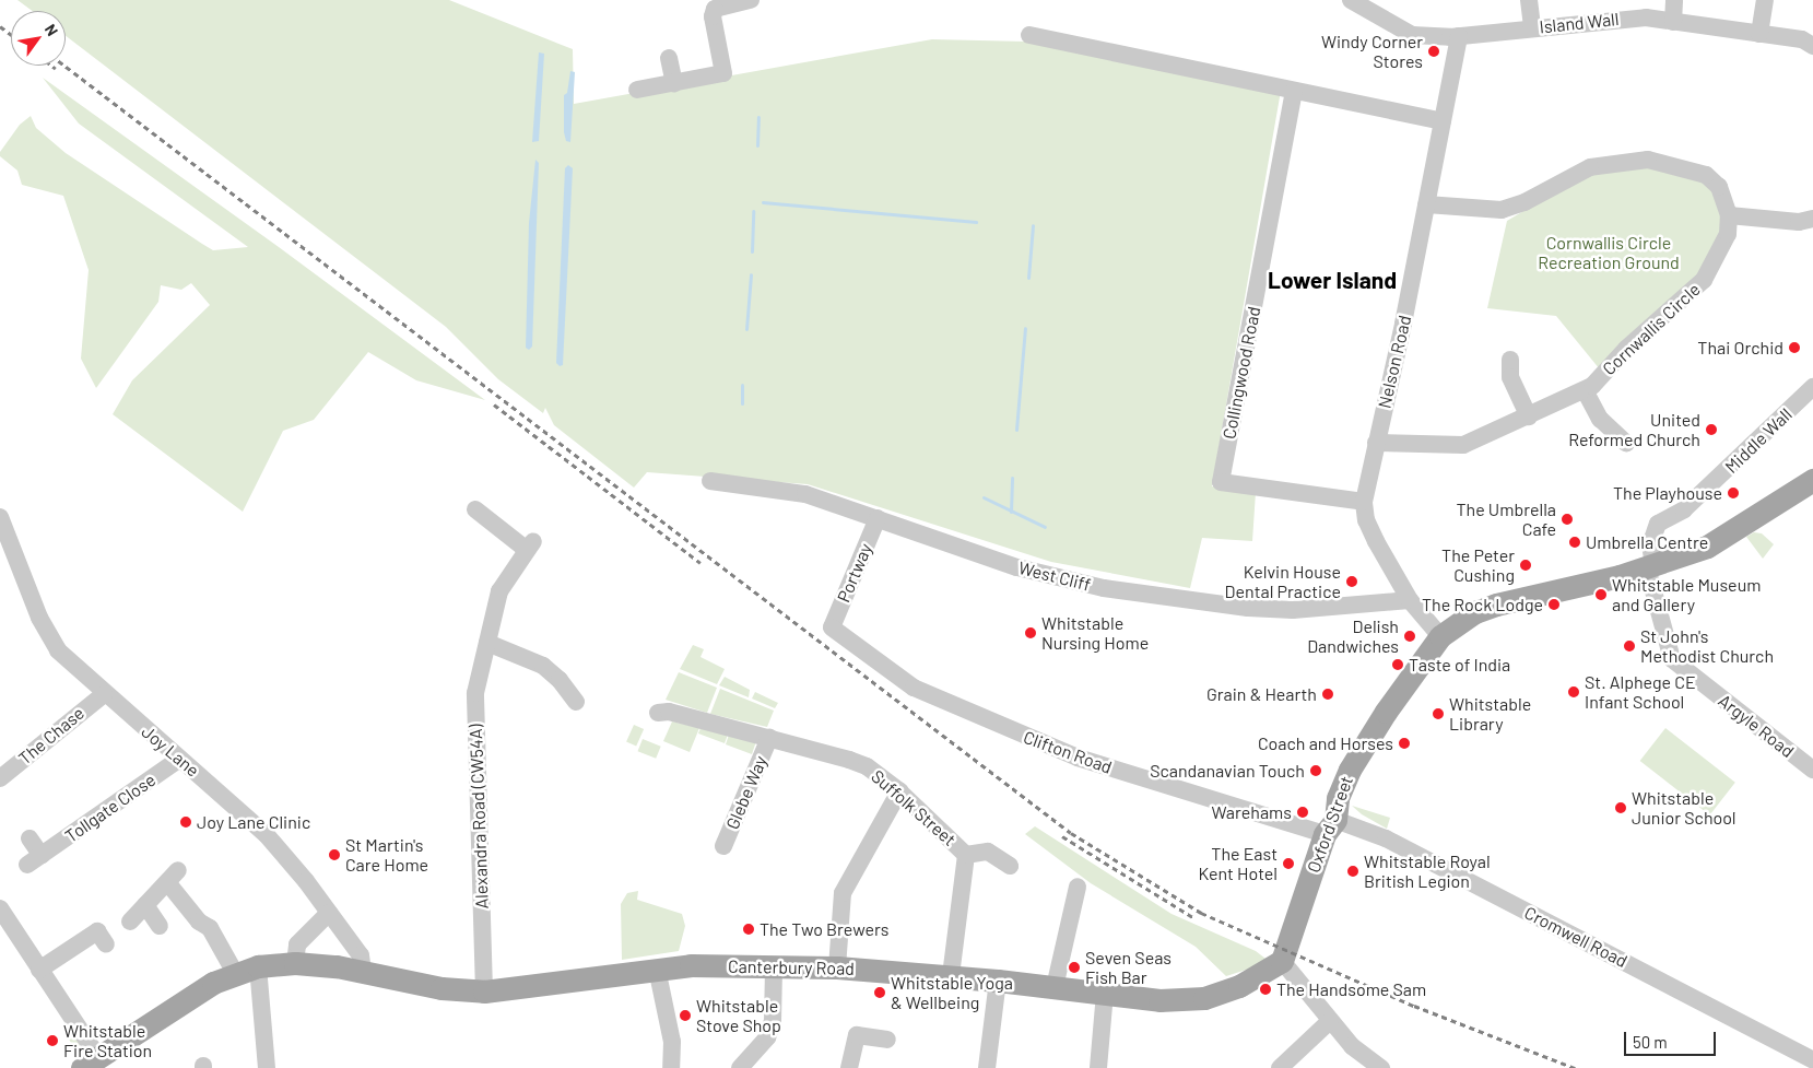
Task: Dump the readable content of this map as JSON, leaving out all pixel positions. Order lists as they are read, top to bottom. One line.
{"streets":{"main road":["Oxford Street","Canterbury Road"],"street":["Island Wall","Cornwallis Circle","Nelson Road","Collingwood Road","Middle Wall","Portway","West Cliff","Argyle Road","The Chase","Joy Lane","Clifton Road","Glebe Way","Tollgate Close","Suffolk Street","Alexandra Road (CW54A)","Cromwell Road"]},"crossings":[["Island Wall","Nelson Road"],["Cornwallis Circle","Nelson Road"],["Nelson Road","Collingwood Road"],["Nelson Road","West Cliff"],["Nelson Road","Oxford Street"],["Middle Wall","Argyle Road"],["Middle Wall","Oxford Street"],["Portway","West Cliff"],["Portway","Clifton Road"],["Argyle Road","Oxford Street"],["The Chase","Joy Lane"],["Joy Lane","Tollgate Close"],["Joy Lane","Canterbury Road"],["Clifton Road","Oxford Street"],["Clifton Road","Cromwell Road"],["Glebe Way","Suffolk Street"],["Suffolk Street","Canterbury Road"],["Alexandra Road (CW54A)","Canterbury Road"],["Oxford Street","Cromwell Road"],["Oxford Street","Canterbury Road"]],"districts":["Lower Island"],"parks":["Cornwallis Circle Recreation Ground"],"places":["Windy Corner Stores","Thai Orchid","United Reformed Church","The Playhouse","The Umbrella Cafe","Umbrella Centre","The Peter Cushing","Kelvin House Dental Practice","Whitstable Museum and Gallery","The Rock Lodge","Whitstable Nursing Home","Delish Dandwiches","St John's Methodist Church","Taste of India","St. Alphege CE Infant School","Grain & Hearth","Whitstable Library","Coach and Horses","Scandanavian Touch","Whitstable Junior School","Warehams","Joy Lane Clinic","St Martin's Care Home","The East Kent Hotel","Whitstable Royal British Legion","The Two Brewers","Seven Seas Fish Bar","The Handsome Sam","Whitstable Yoga & Wellbeing","Whitstable Stove Shop","Whitstable Fire Station"],"scale_bar":"50 m","north":"top right"}
